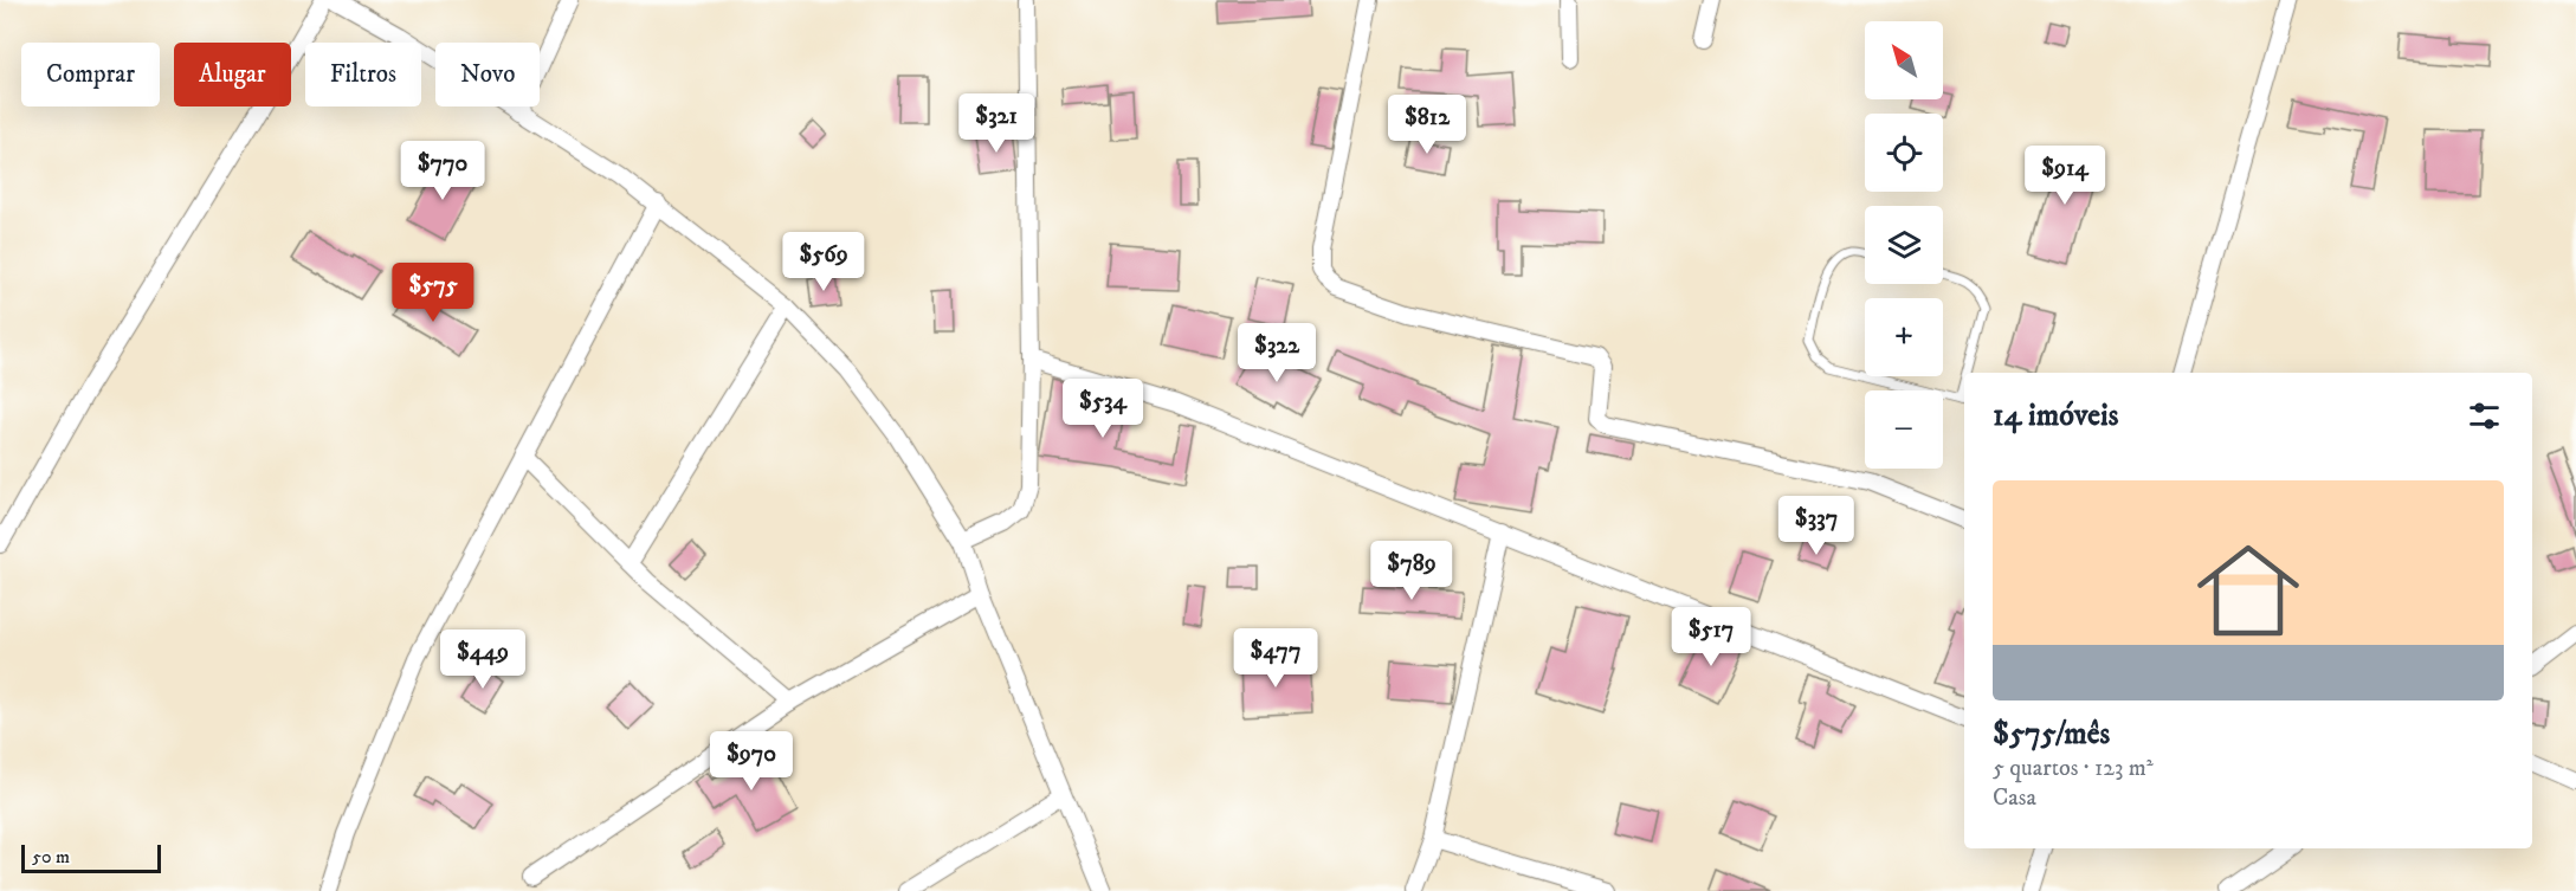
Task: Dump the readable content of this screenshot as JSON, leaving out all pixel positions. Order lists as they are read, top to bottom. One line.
{"scale_bar":"50 m","north":"top left","page":{"map_buttons":["+","−"],"chip":["Comprar","Alugar","Filtros","Novo"],"price":["$321","$812","$770","$914","$569","$575","$322","$534","$337","$789","$517","$477","$449","$970"],"heading":"14 imóveis","list":[{"name":"$575/mês","note":"5 quartos · 123 m² · Casa"}],"scale":"50 m"}}
